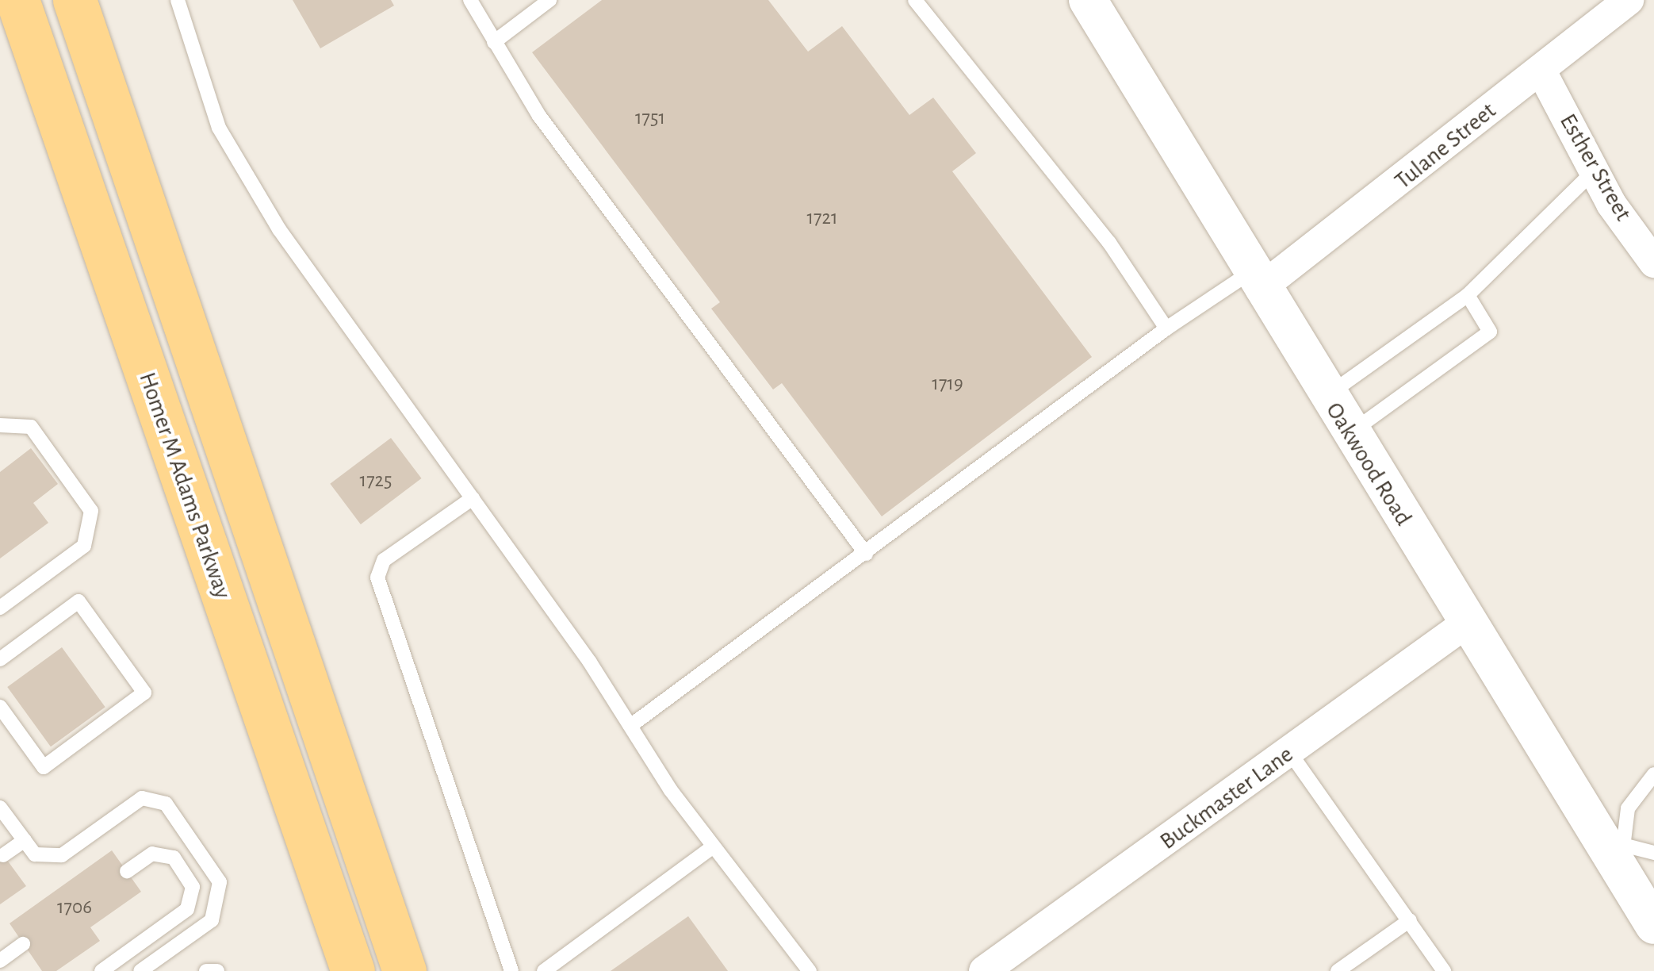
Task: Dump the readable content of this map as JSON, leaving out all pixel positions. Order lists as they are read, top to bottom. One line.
{"streets":{"main road":["Homer M Adams Parkway"],"street":["Tulane Street","Esther Street","Oakwood Road","Buckmaster Lane"]},"crossings":[["Tulane Street","Esther Street"],["Tulane Street","Oakwood Road"],["Oakwood Road","Buckmaster Lane"]],"house_numbers":["1751","1721","1719","1725","1706"]}
